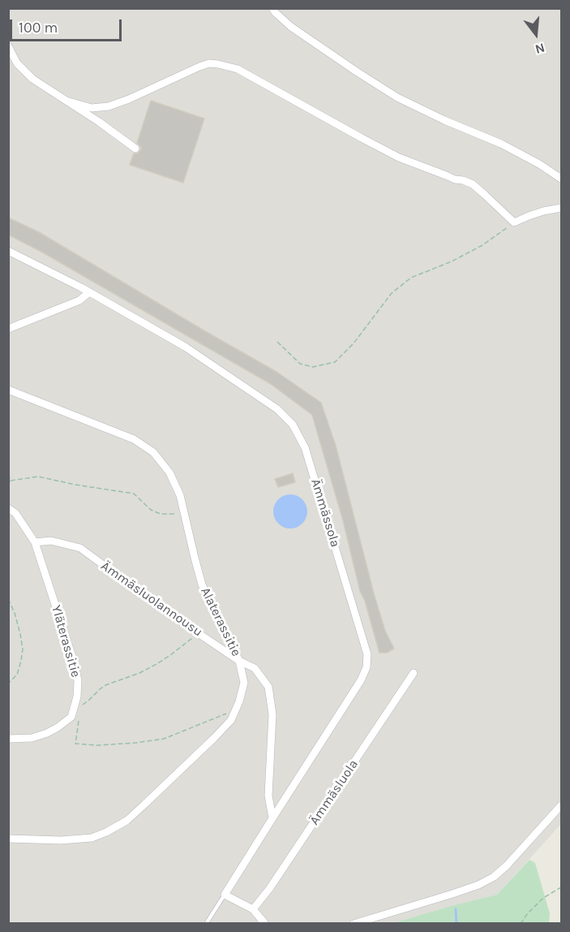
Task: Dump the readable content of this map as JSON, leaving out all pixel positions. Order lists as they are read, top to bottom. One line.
{"streets":{"street":["Ämmässola","Ämmäsluolannousu","Alaterassitie","Yläterassitie","Ämmäsluola"]},"crossings":[["Ämmässola","Ämmäsluolannousu"],["Ämmäsluolannousu","Alaterassitie"],["Ämmäsluolannousu","Yläterassitie"]],"scale_bar":"100 m","north":"bottom"}
